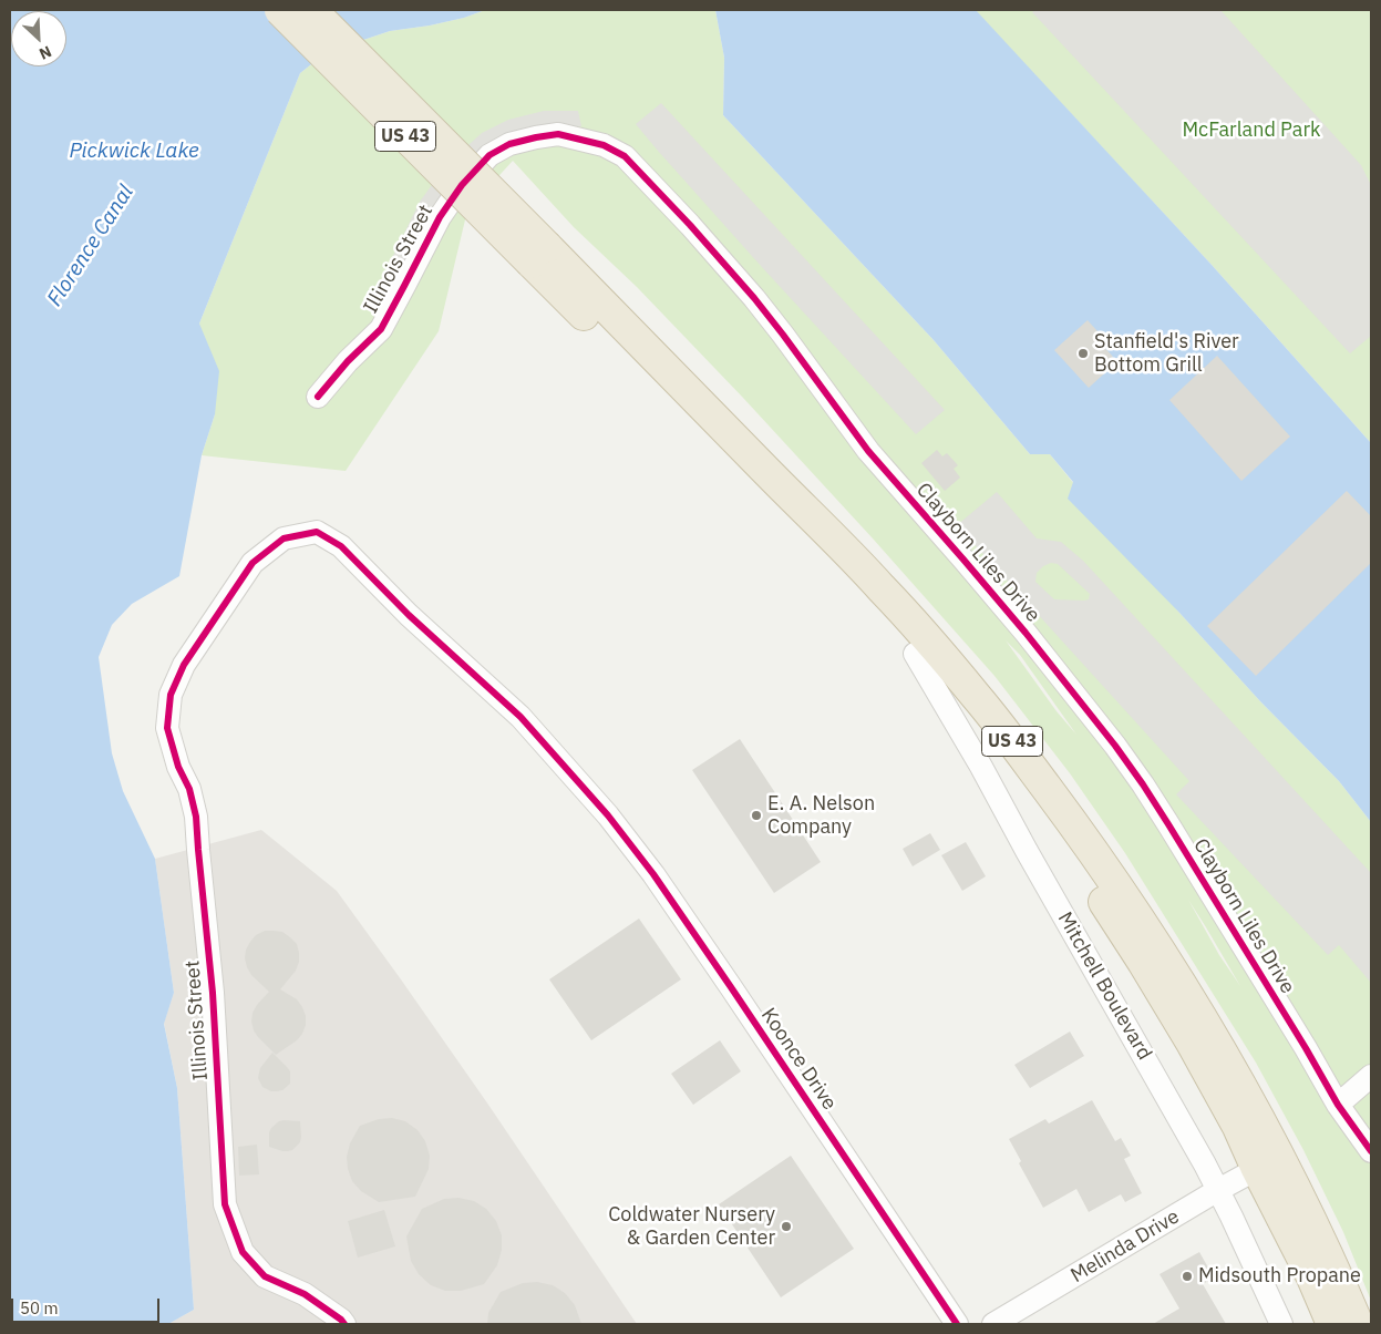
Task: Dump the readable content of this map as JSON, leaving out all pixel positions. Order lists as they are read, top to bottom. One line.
{"streets":{"highway":["US 43"],"street":["Illinois Street","Clayborn Liles Drive","Mitchell Boulevard","Koonce Drive","Melinda Drive"]},"crossings":[["US 43","Mitchell Boulevard"],["US 43","Melinda Drive"],["Illinois Street","Clayborn Liles Drive"],["Illinois Street","Koonce Drive"],["Mitchell Boulevard","Melinda Drive"]],"water":["Pickwick Lake","Florence Canal"],"parks":["McFarland Park"],"places":["Stanfield's River Bottom Grill","E. A. Nelson Company","Coldwater Nursery & Garden Center","Midsouth Propane"],"scale_bar":"50 m","north":"bottom right"}
